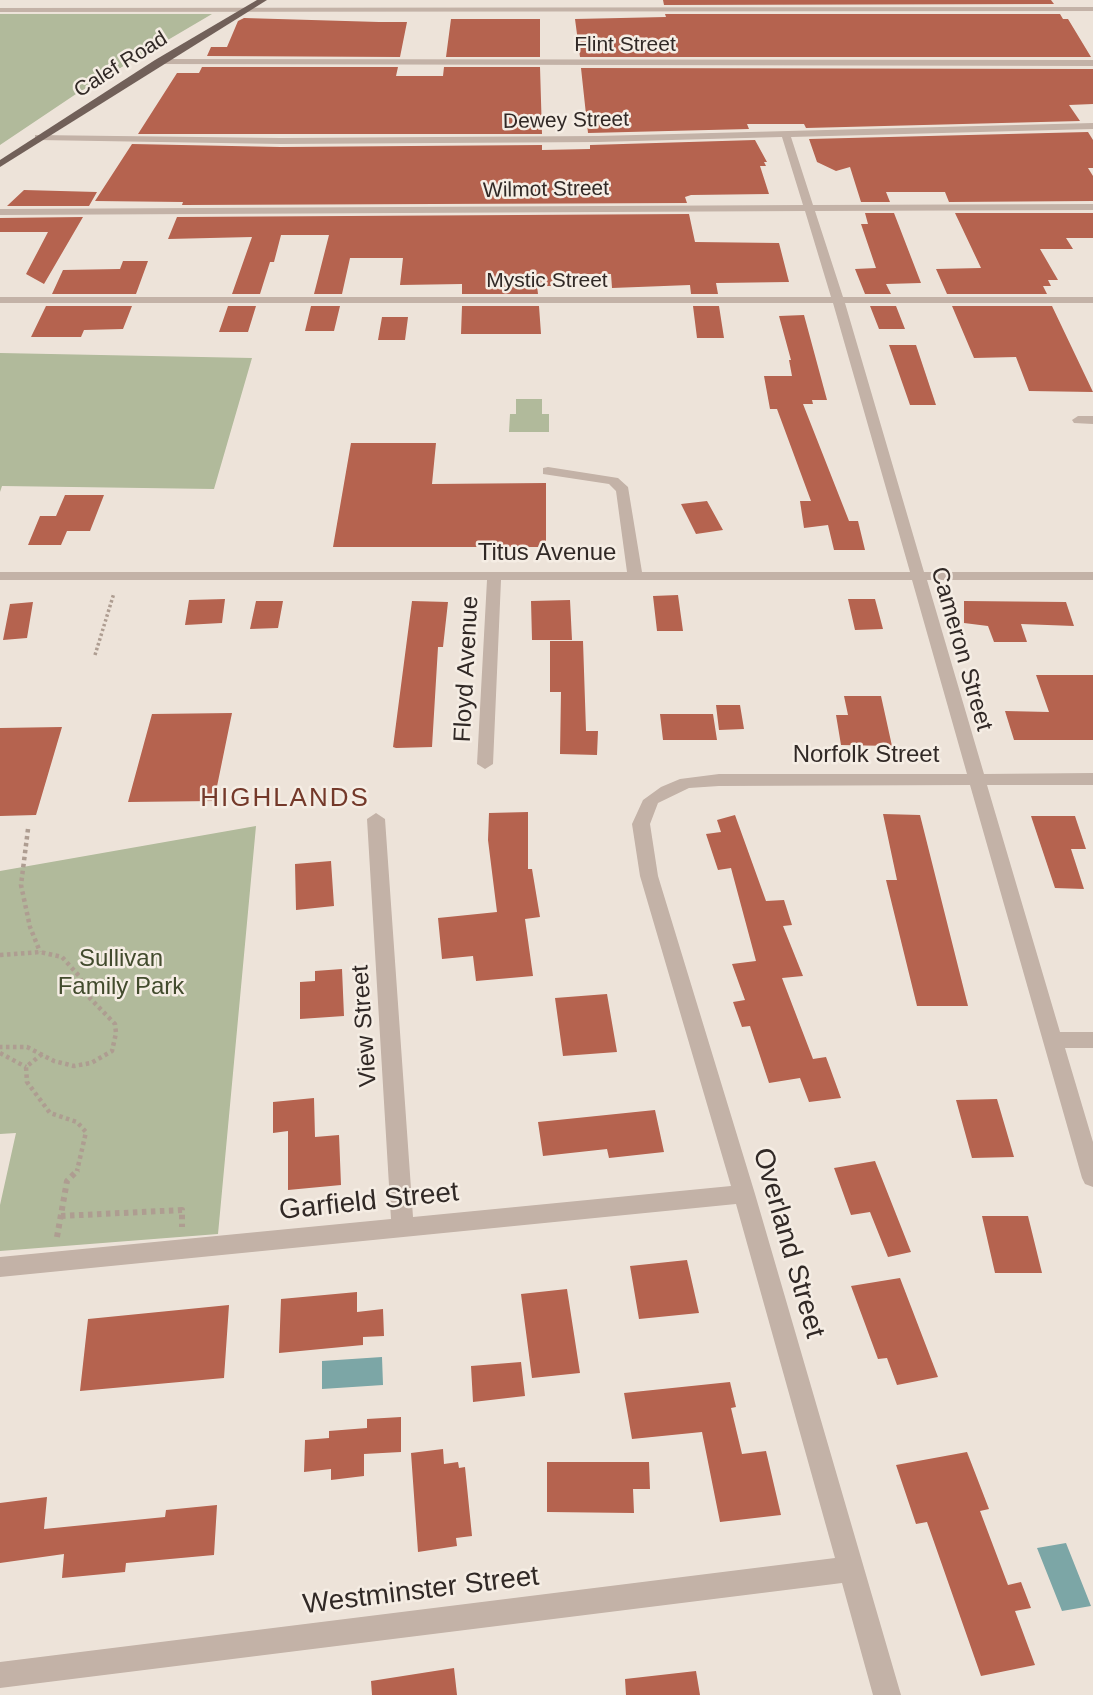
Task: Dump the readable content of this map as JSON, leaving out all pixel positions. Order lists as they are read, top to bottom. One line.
{"streets":{"main road":["Calef Road"],"street":["Flint Street","Dewey Street","Wilmot Street","Mystic Street","Titus Avenue","Cameron Street","Floyd Avenue","Norfolk Street","View Street","Garfield Street","Overland Street","Westminster Street"]},"crossings":[["Flint Street","Calef Road"],["Calef Road","Dewey Street"],["Dewey Street","Cameron Street"],["Wilmot Street","Cameron Street"],["Mystic Street","Cameron Street"],["Titus Avenue","Cameron Street"],["Titus Avenue","Floyd Avenue"],["Cameron Street","Norfolk Street"],["Norfolk Street","Overland Street"],["View Street","Garfield Street"],["Garfield Street","Overland Street"],["Overland Street","Westminster Street"]],"districts":["HIGHLANDS"],"parks":["Sullivan Family Park"]}
